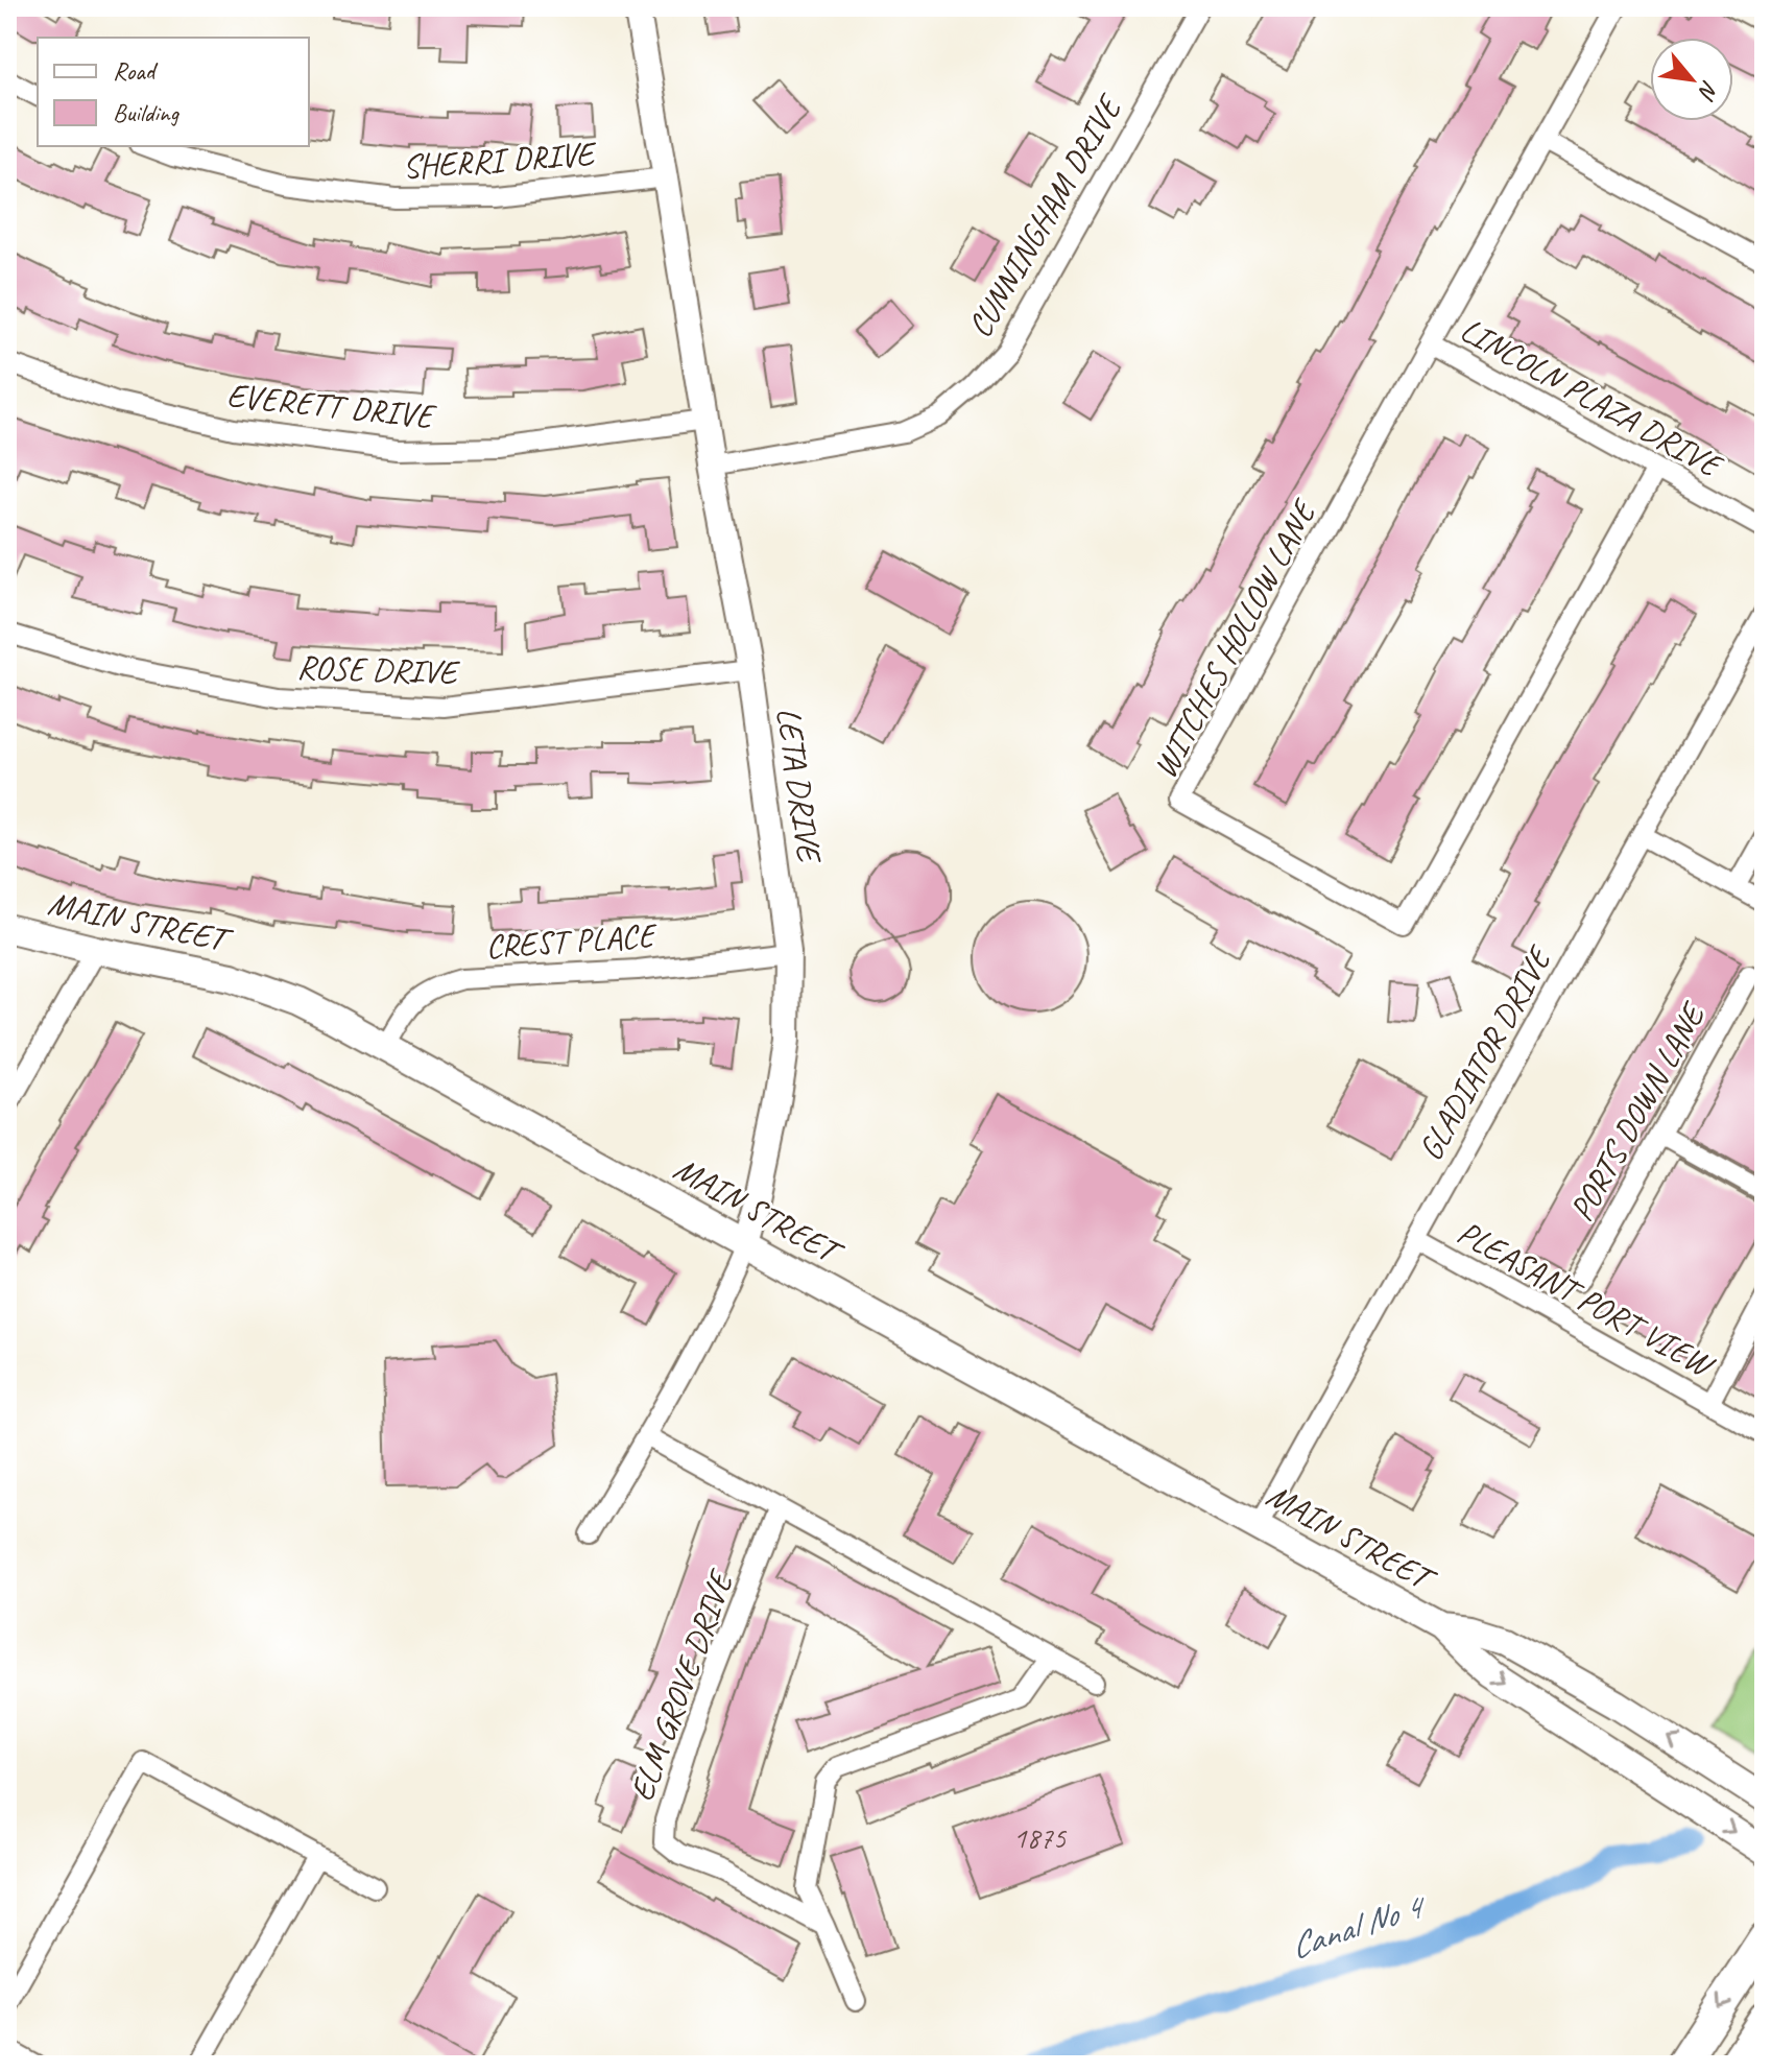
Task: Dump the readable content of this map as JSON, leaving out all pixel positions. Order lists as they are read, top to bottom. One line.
{"streets":{"main road":["MAIN STREET"],"street":["SHERRI DRIVE","CUNNINGHAM DRIVE","LINCOLN PLAZA DRIVE","EVERETT DRIVE","WITCHES HOLLOW LANE","ROSE DRIVE","LETA DRIVE","CREST PLACE","GLADIATOR DRIVE","PORTS DOWN LANE","PLEASANT PORT VIEW","ELM GROVE DRIVE"]},"crossings":[["SHERRI DRIVE","LETA DRIVE"],["CUNNINGHAM DRIVE","LETA DRIVE"],["LINCOLN PLAZA DRIVE","WITCHES HOLLOW LANE"],["EVERETT DRIVE","LETA DRIVE"],["ROSE DRIVE","LETA DRIVE"],["LETA DRIVE","MAIN STREET"],["LETA DRIVE","CREST PLACE"],["MAIN STREET","CREST PLACE"],["MAIN STREET","GLADIATOR DRIVE"],["GLADIATOR DRIVE","PLEASANT PORT VIEW"]],"water":["Canal No 4"],"house_numbers":["1875"],"legend":["Road","Building"],"north":"bottom right"}
